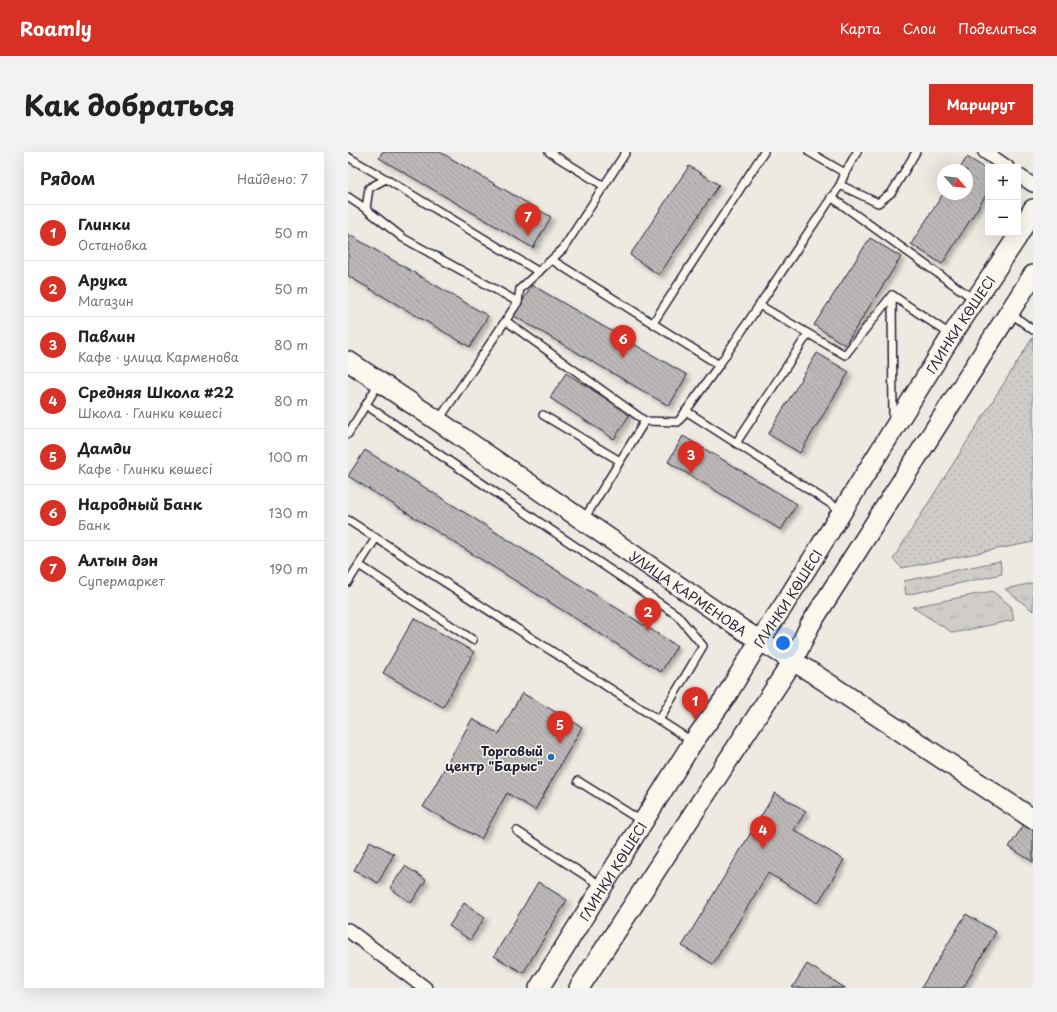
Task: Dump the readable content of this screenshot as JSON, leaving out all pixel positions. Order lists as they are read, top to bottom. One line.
{"streets":{"main road":["ГЛИНКИ КӨШЕСІ","УЛИЦА КАРМЕНОВА"]},"crossings":[["ГЛИНКИ КӨШЕСІ","УЛИЦА КАРМЕНОВА"]],"places":["Торговый центр \"Барыс\""],"north":"bottom right","page":{"header":"Roamly","nav":["Карта","Слои","Поделиться"],"title":"Как добраться","buttons":"Маршрут","heading":["Рядом","Найдено: 7"],"map_buttons":["+","−"],"pins":["7","6","3","2","1","5","4"],"list":[{"mark":"1","name":"Глинки","note":"Остановка","value":"50 m"},{"mark":"2","name":"Арука","note":"Магазин","value":"50 m"},{"mark":"3","name":"Павлин","note":"Кафе · улица Карменова","value":"80 m"},{"mark":"4","name":"Средняя Школа #22","note":"Школа · Глинки көшесі","value":"80 m"},{"mark":"5","name":"Дамди","note":"Кафе · Глинки көшесі","value":"100 m"},{"mark":"6","name":"Народный Банк","note":"Банк","value":"130 m"},{"mark":"7","name":"Алтын дән","note":"Супермаркет","value":"190 m"}]}}
